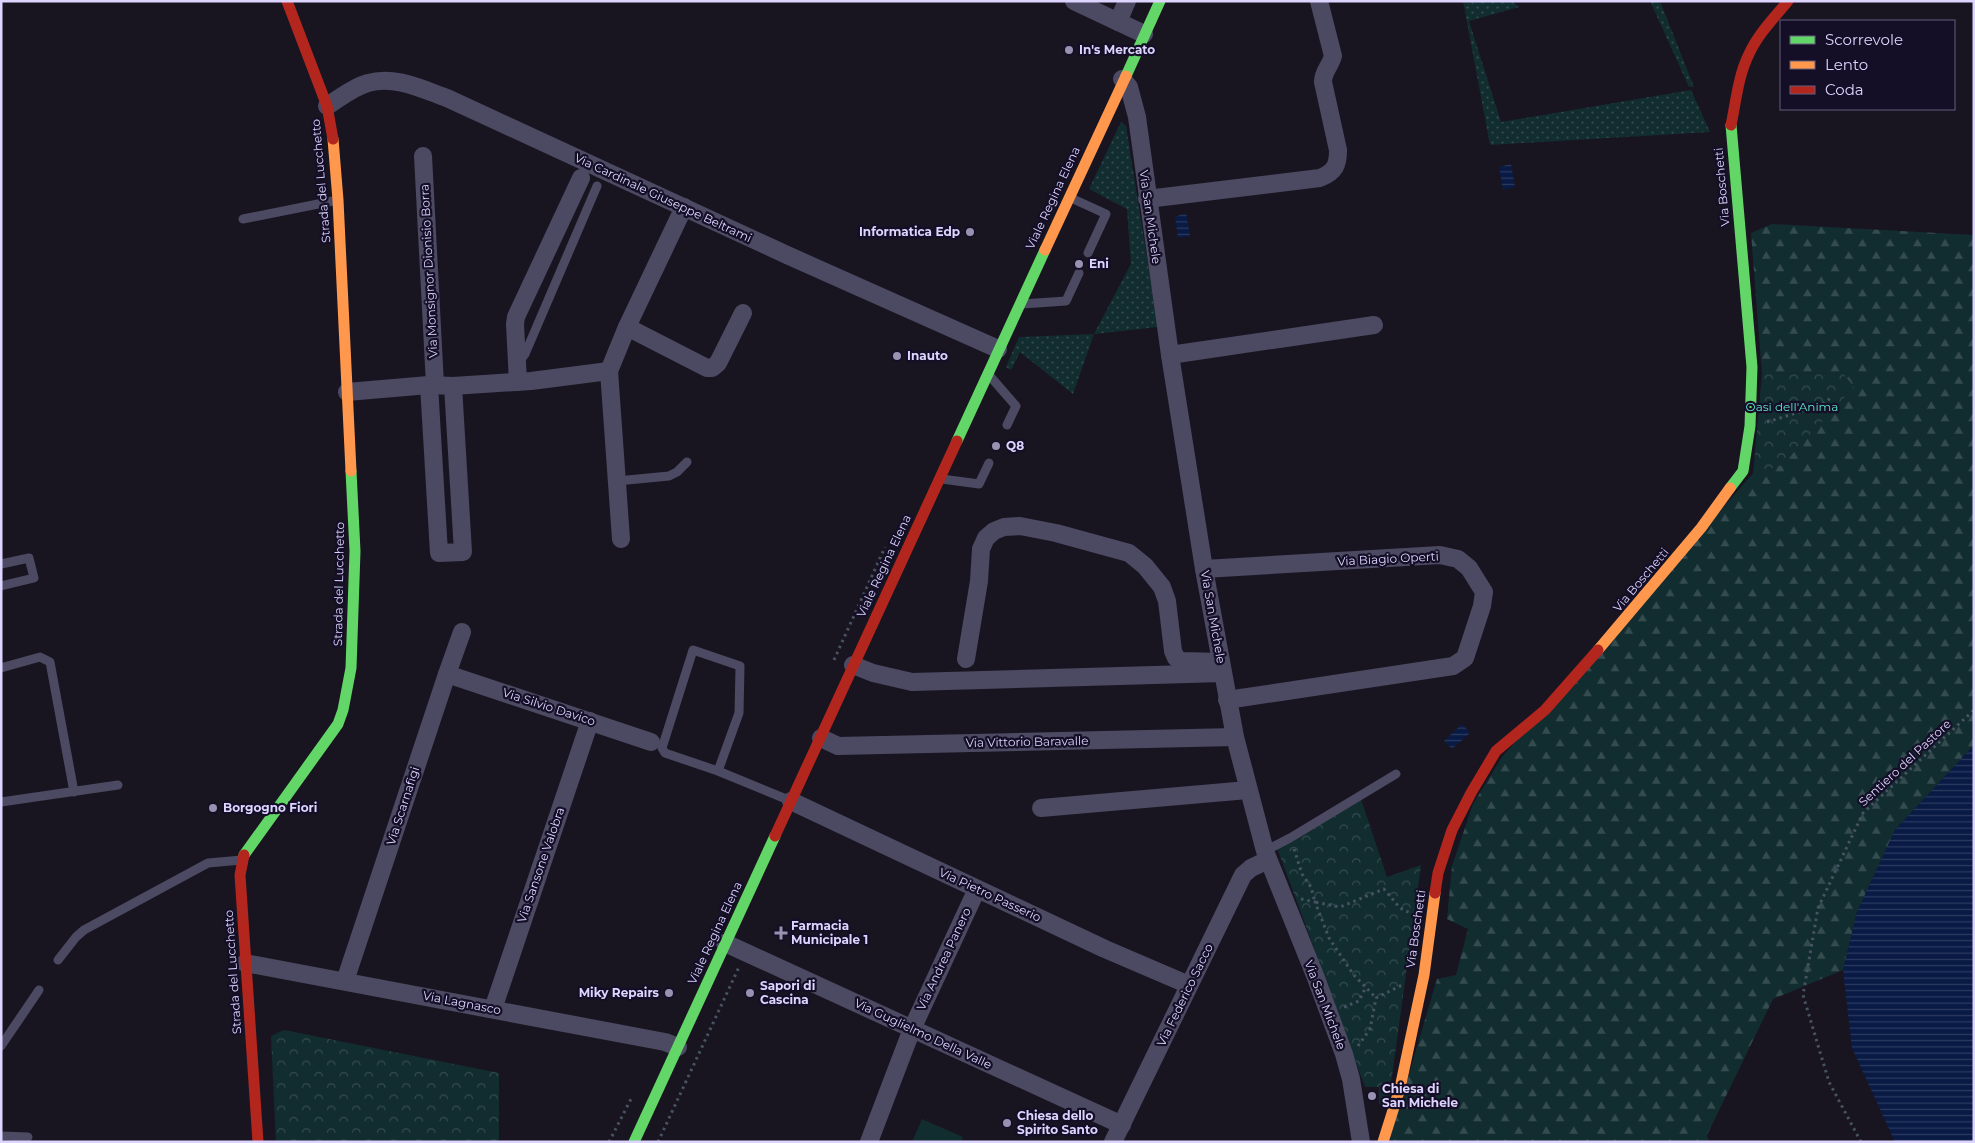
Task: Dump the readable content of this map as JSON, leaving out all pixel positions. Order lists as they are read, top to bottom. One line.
{"streets":{"street":["Strada del Lucchetto","Via Boschetti","Via Cardinale Giuseppe Beltrami","Viale Regina Elena","Via San Michele","Via Monsignor Dionisio Borra","Via Biagio Operti","Via Silvio Davico","Via Vittorio Baravalle","Via Scarnafigi","Via Sansone Valobra","Via Pietro Passerio","Via Andrea Panero","Via Federico Sacco","Via Lagnasco","Via Guglielmo Della Valle"],"path":["Sentiero del Pastore"]},"crossings":[["Strada del Lucchetto","Via Cardinale Giuseppe Beltrami"],["Strada del Lucchetto","Via Lagnasco"],["Via Cardinale Giuseppe Beltrami","Viale Regina Elena"],["Viale Regina Elena","Via San Michele"],["Viale Regina Elena","Via Vittorio Baravalle"],["Viale Regina Elena","Via Pietro Passerio"],["Viale Regina Elena","Via Lagnasco"],["Viale Regina Elena","Via Guglielmo Della Valle"],["Via San Michele","Via Biagio Operti"],["Via San Michele","Via Vittorio Baravalle"],["Via San Michele","Via Federico Sacco"],["Via Silvio Davico","Via Scarnafigi"],["Via Silvio Davico","Via Sansone Valobra"],["Via Scarnafigi","Via Lagnasco"],["Via Sansone Valobra","Via Lagnasco"],["Via Pietro Passerio","Via Andrea Panero"],["Via Pietro Passerio","Via Federico Sacco"],["Via Andrea Panero","Via Guglielmo Della Valle"],["Via Federico Sacco","Via Guglielmo Della Valle"]],"parks":["Oasi dell'Anima"],"places":{"other":["In's Mercato","Informatica Edp","Eni","Inauto","Q8","Borgogno Fiori","Miky Repairs","Sapori di Cascina","Chiesa di San Michele","Chiesa dello Spirito Santo"],"health":["Farmacia Municipale 1"]},"legend":["Scorrevole","Lento","Coda"]}
